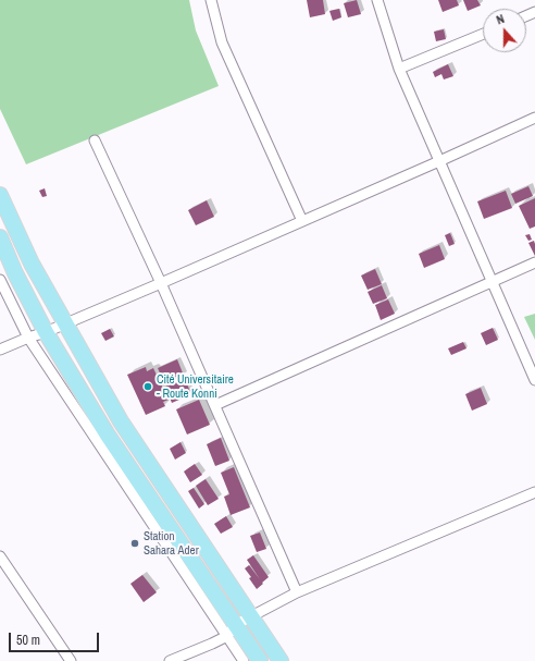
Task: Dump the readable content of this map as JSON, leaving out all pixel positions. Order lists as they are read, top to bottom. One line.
{"places":["Cité Universitaire - Route Konni","Station Sahara Ader"],"scale_bar":"50 m","north":"top"}
